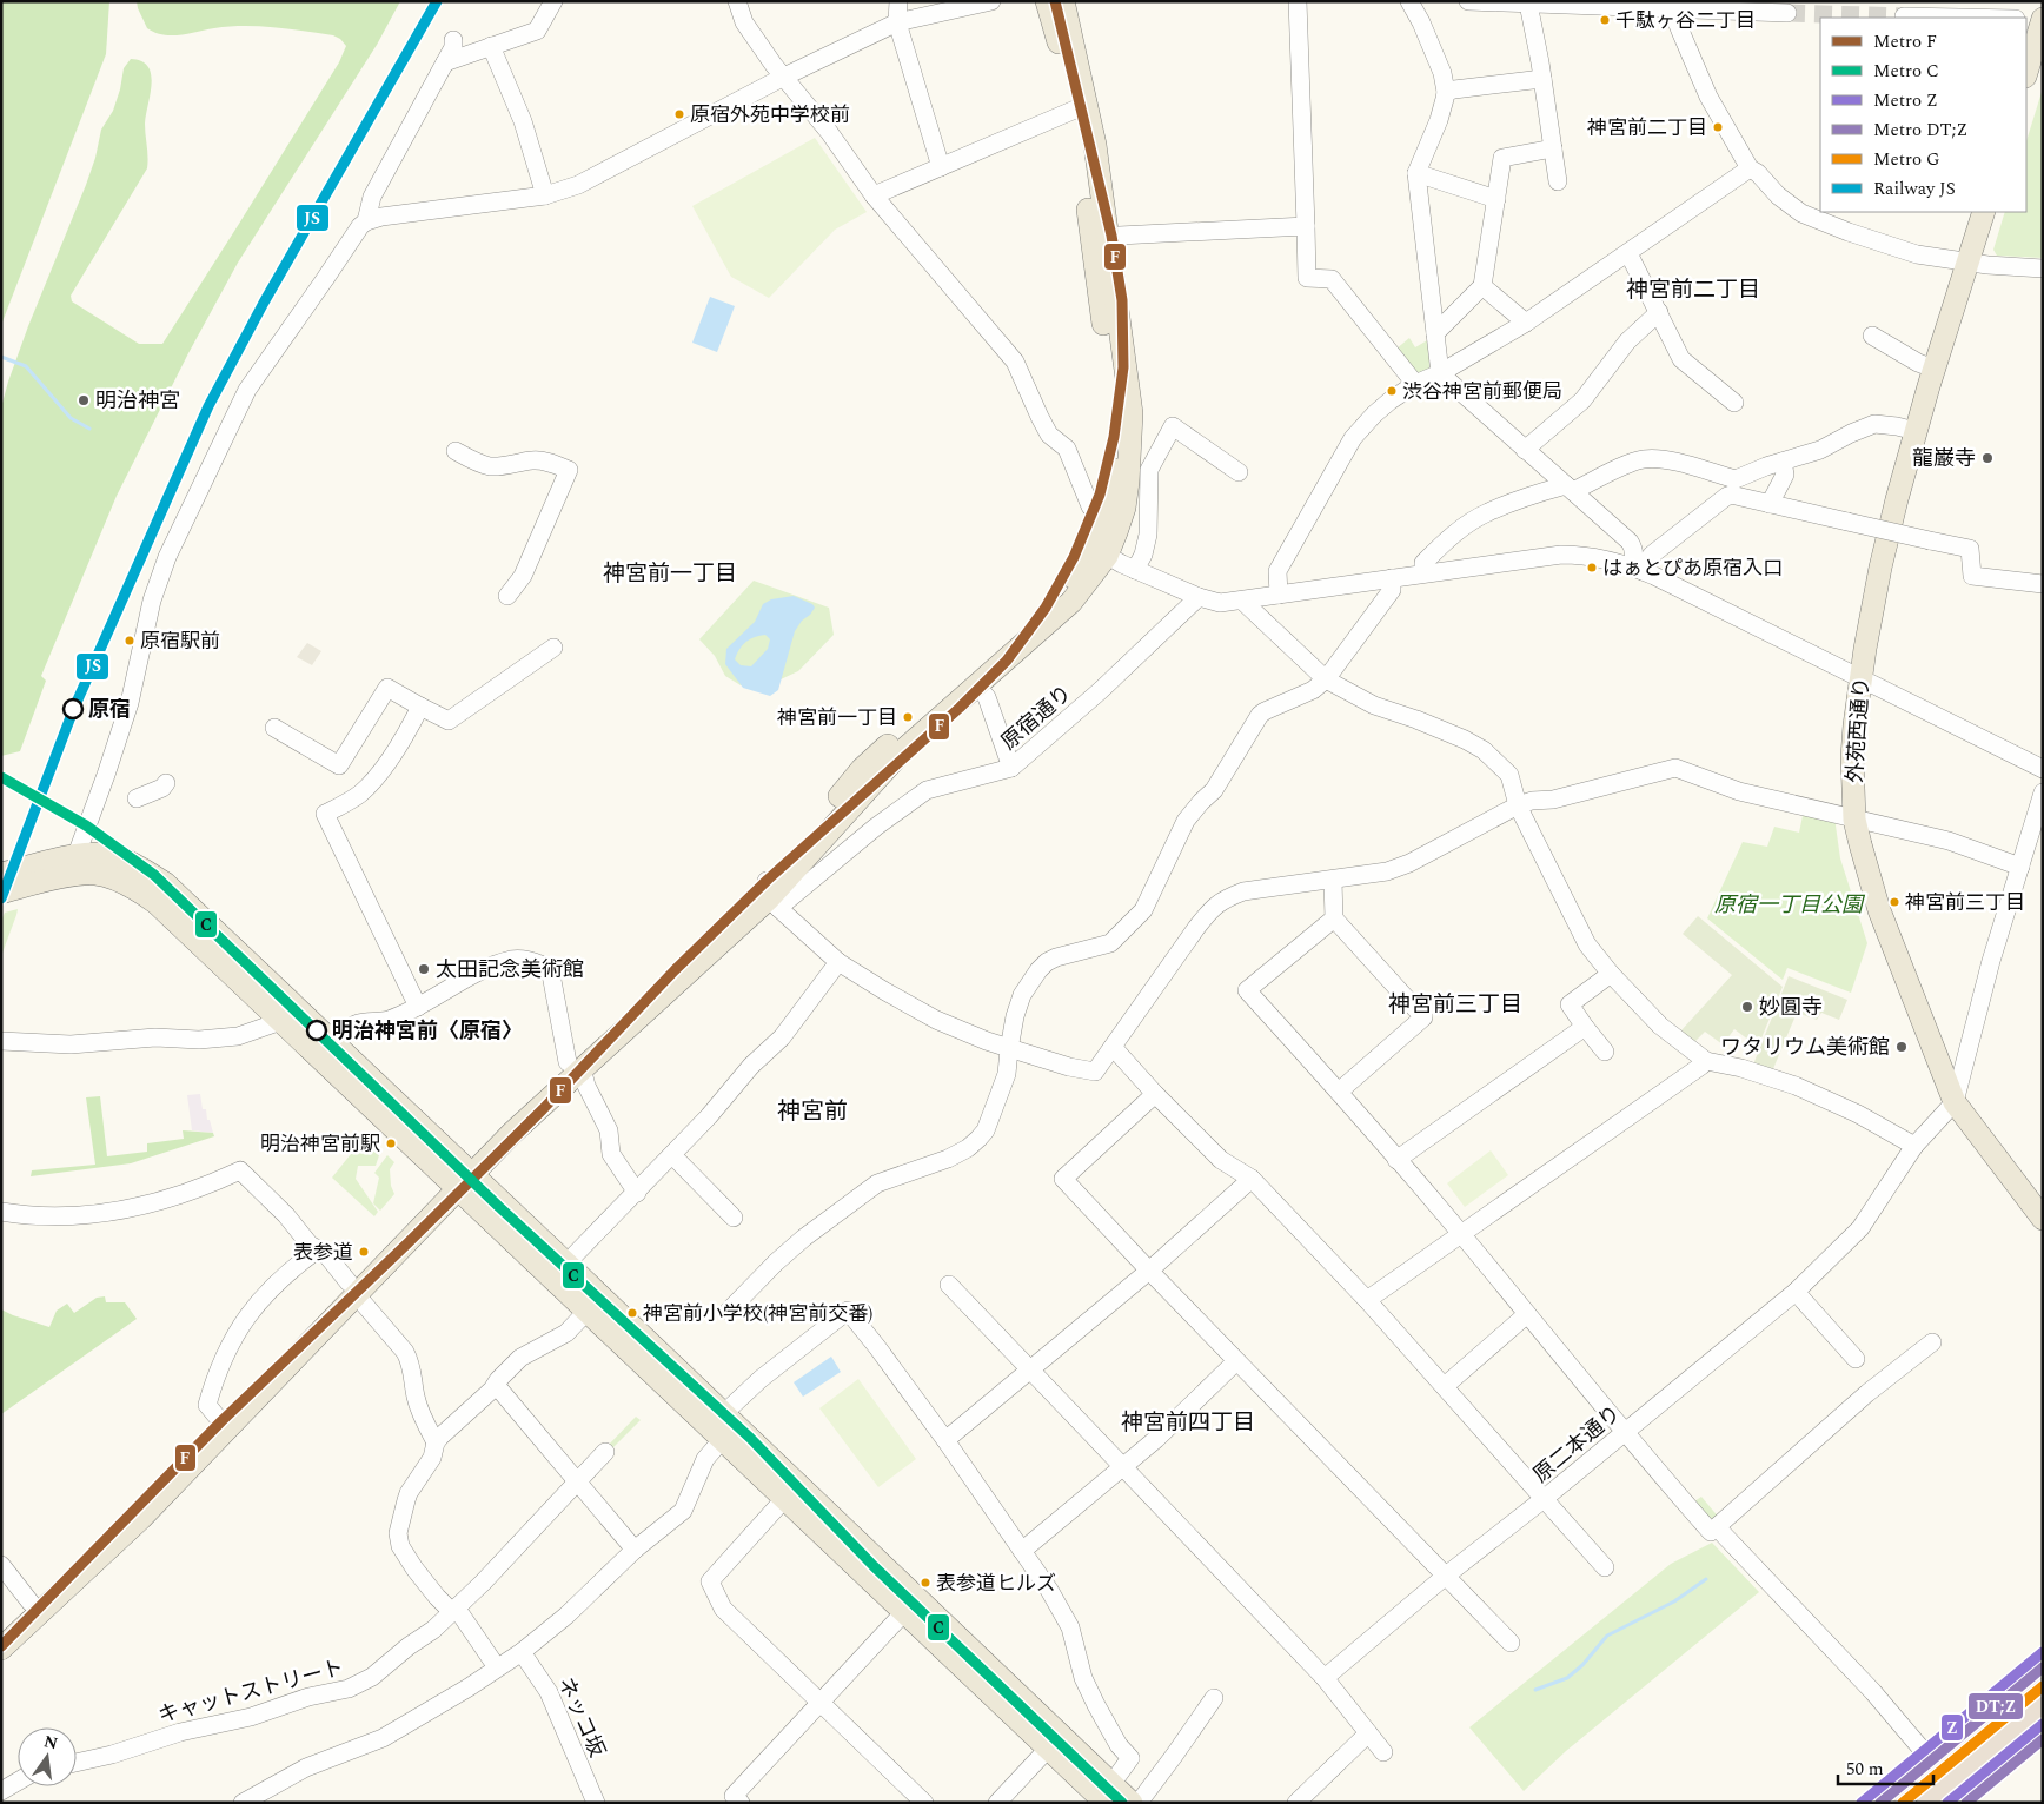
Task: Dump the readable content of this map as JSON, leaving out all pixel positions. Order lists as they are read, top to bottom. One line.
{"streets":{"main road":["外苑西通り"],"street":["原宿通り","原二本通り","キャットストリート","ネッコ坂"]},"crossings":[["外苑西通り","原二本通り"]],"districts":["神宮前二丁目","神宮前一丁目","神宮前三丁目","神宮前","神宮前四丁目"],"parks":["原宿一丁目公園"],"places":["千駄ヶ谷二丁目","原宿外苑中学校前","神宮前二丁目","渋谷神宮前郵便局","明治神宮","龍巌寺","はぁとぴあ原宿入口","原宿駅前","原宿","神宮前一丁目","神宮前三丁目","太田記念美術館","妙圓寺","明治神宮前〈原宿〉","ワタリウム美術館","明治神宮前駅","表参道","神宮前小学校(神宮前交番)","表参道ヒルズ"],"lines":["metro line F","rail line JS","metro line C","metro line Z","metro line DT;Z","metro line G"],"legend":["Metro F","Metro C","Metro Z","Metro DT;Z","Metro G","Railway JS"],"scale_bar":"50 m","north":"top"}
